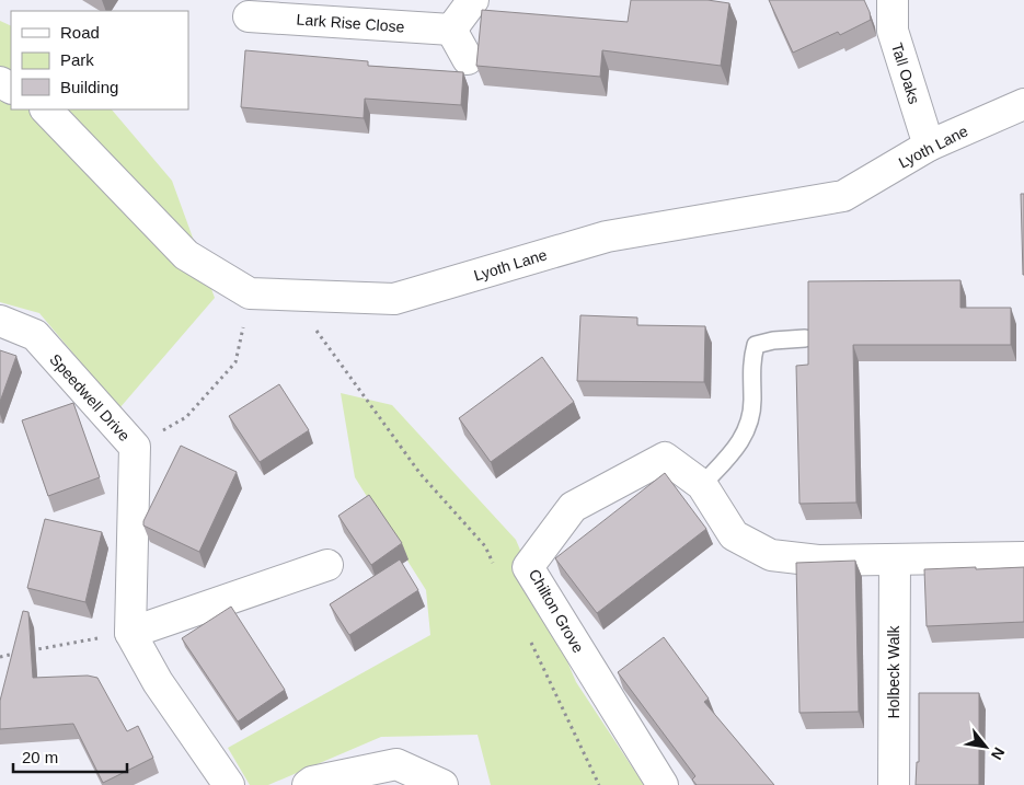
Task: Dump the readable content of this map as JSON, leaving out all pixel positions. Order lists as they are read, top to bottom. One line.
{"streets":{"street":["Lark Rise Close","Tall Oaks","Lyoth Lane","Speedwell Drive","Chilton Grove","Holbeck Walk"]},"crossings":[["Tall Oaks","Lyoth Lane"],["Chilton Grove","Holbeck Walk"]],"legend":["Road","Park","Building"],"scale_bar":"20 m","north":"bottom right"}
